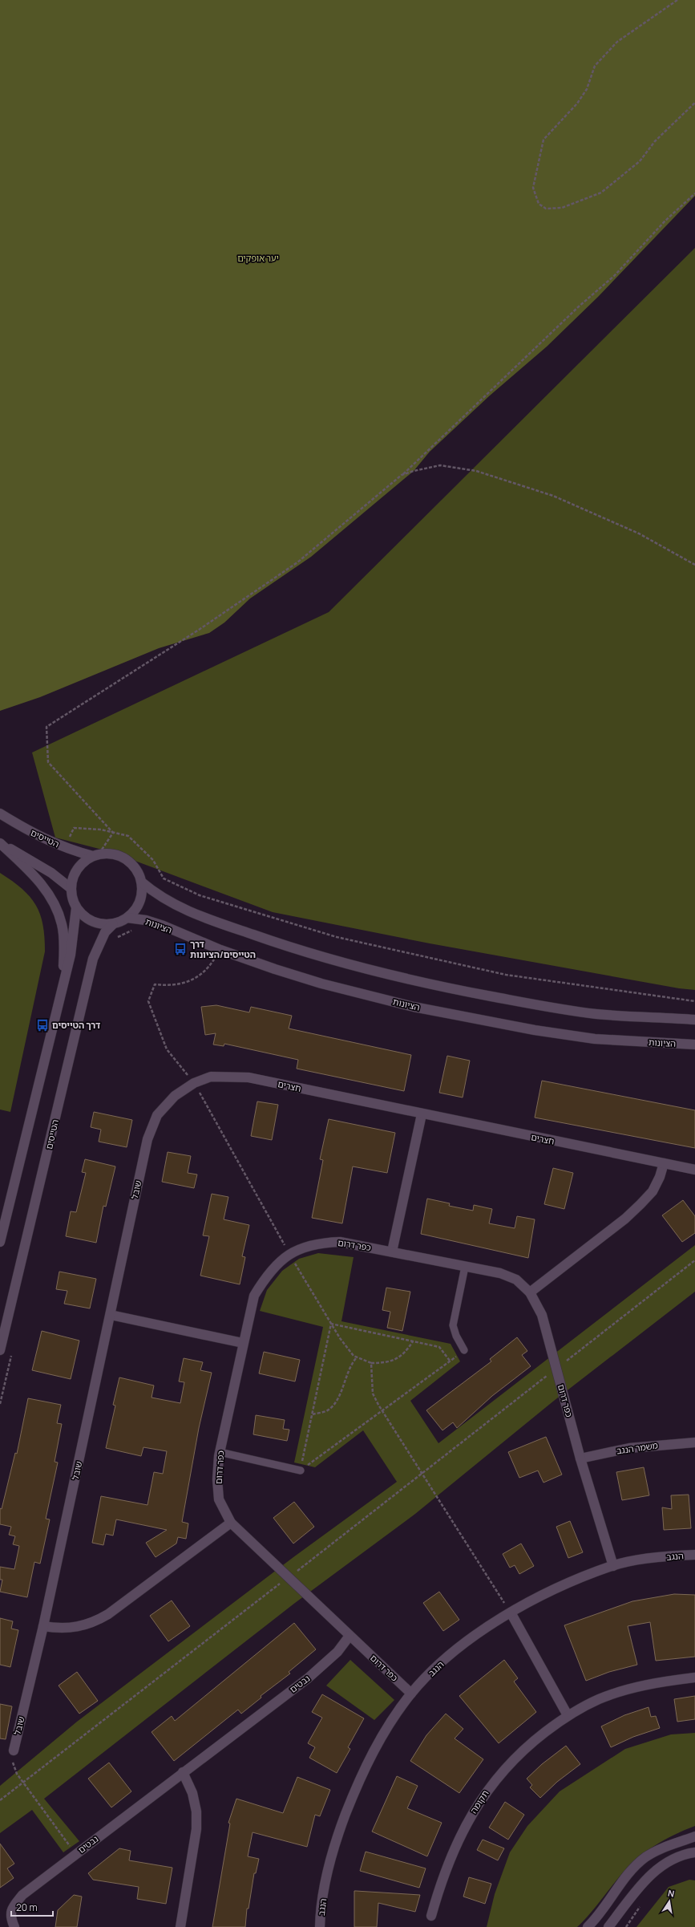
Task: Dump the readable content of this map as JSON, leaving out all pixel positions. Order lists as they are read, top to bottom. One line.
{"streets":{"street":["הטייסים","הציונות","חצרים","שובל","כפר דרום","משמר הנגב","הנגב","נבטים","תקומה"]},"crossings":[["הטייסים","הציונות"],["חצרים","שובל"],["כפר דרום","משמר הנגב"],["כפר דרום","הנגב"],["כפר דרום","נבטים"]],"parks":["יער אופקים"],"places":{"bus stop":["דרך הטייסים/הציונות","דרך הטייסים"]},"scale_bar":"20 m","north":"top"}
